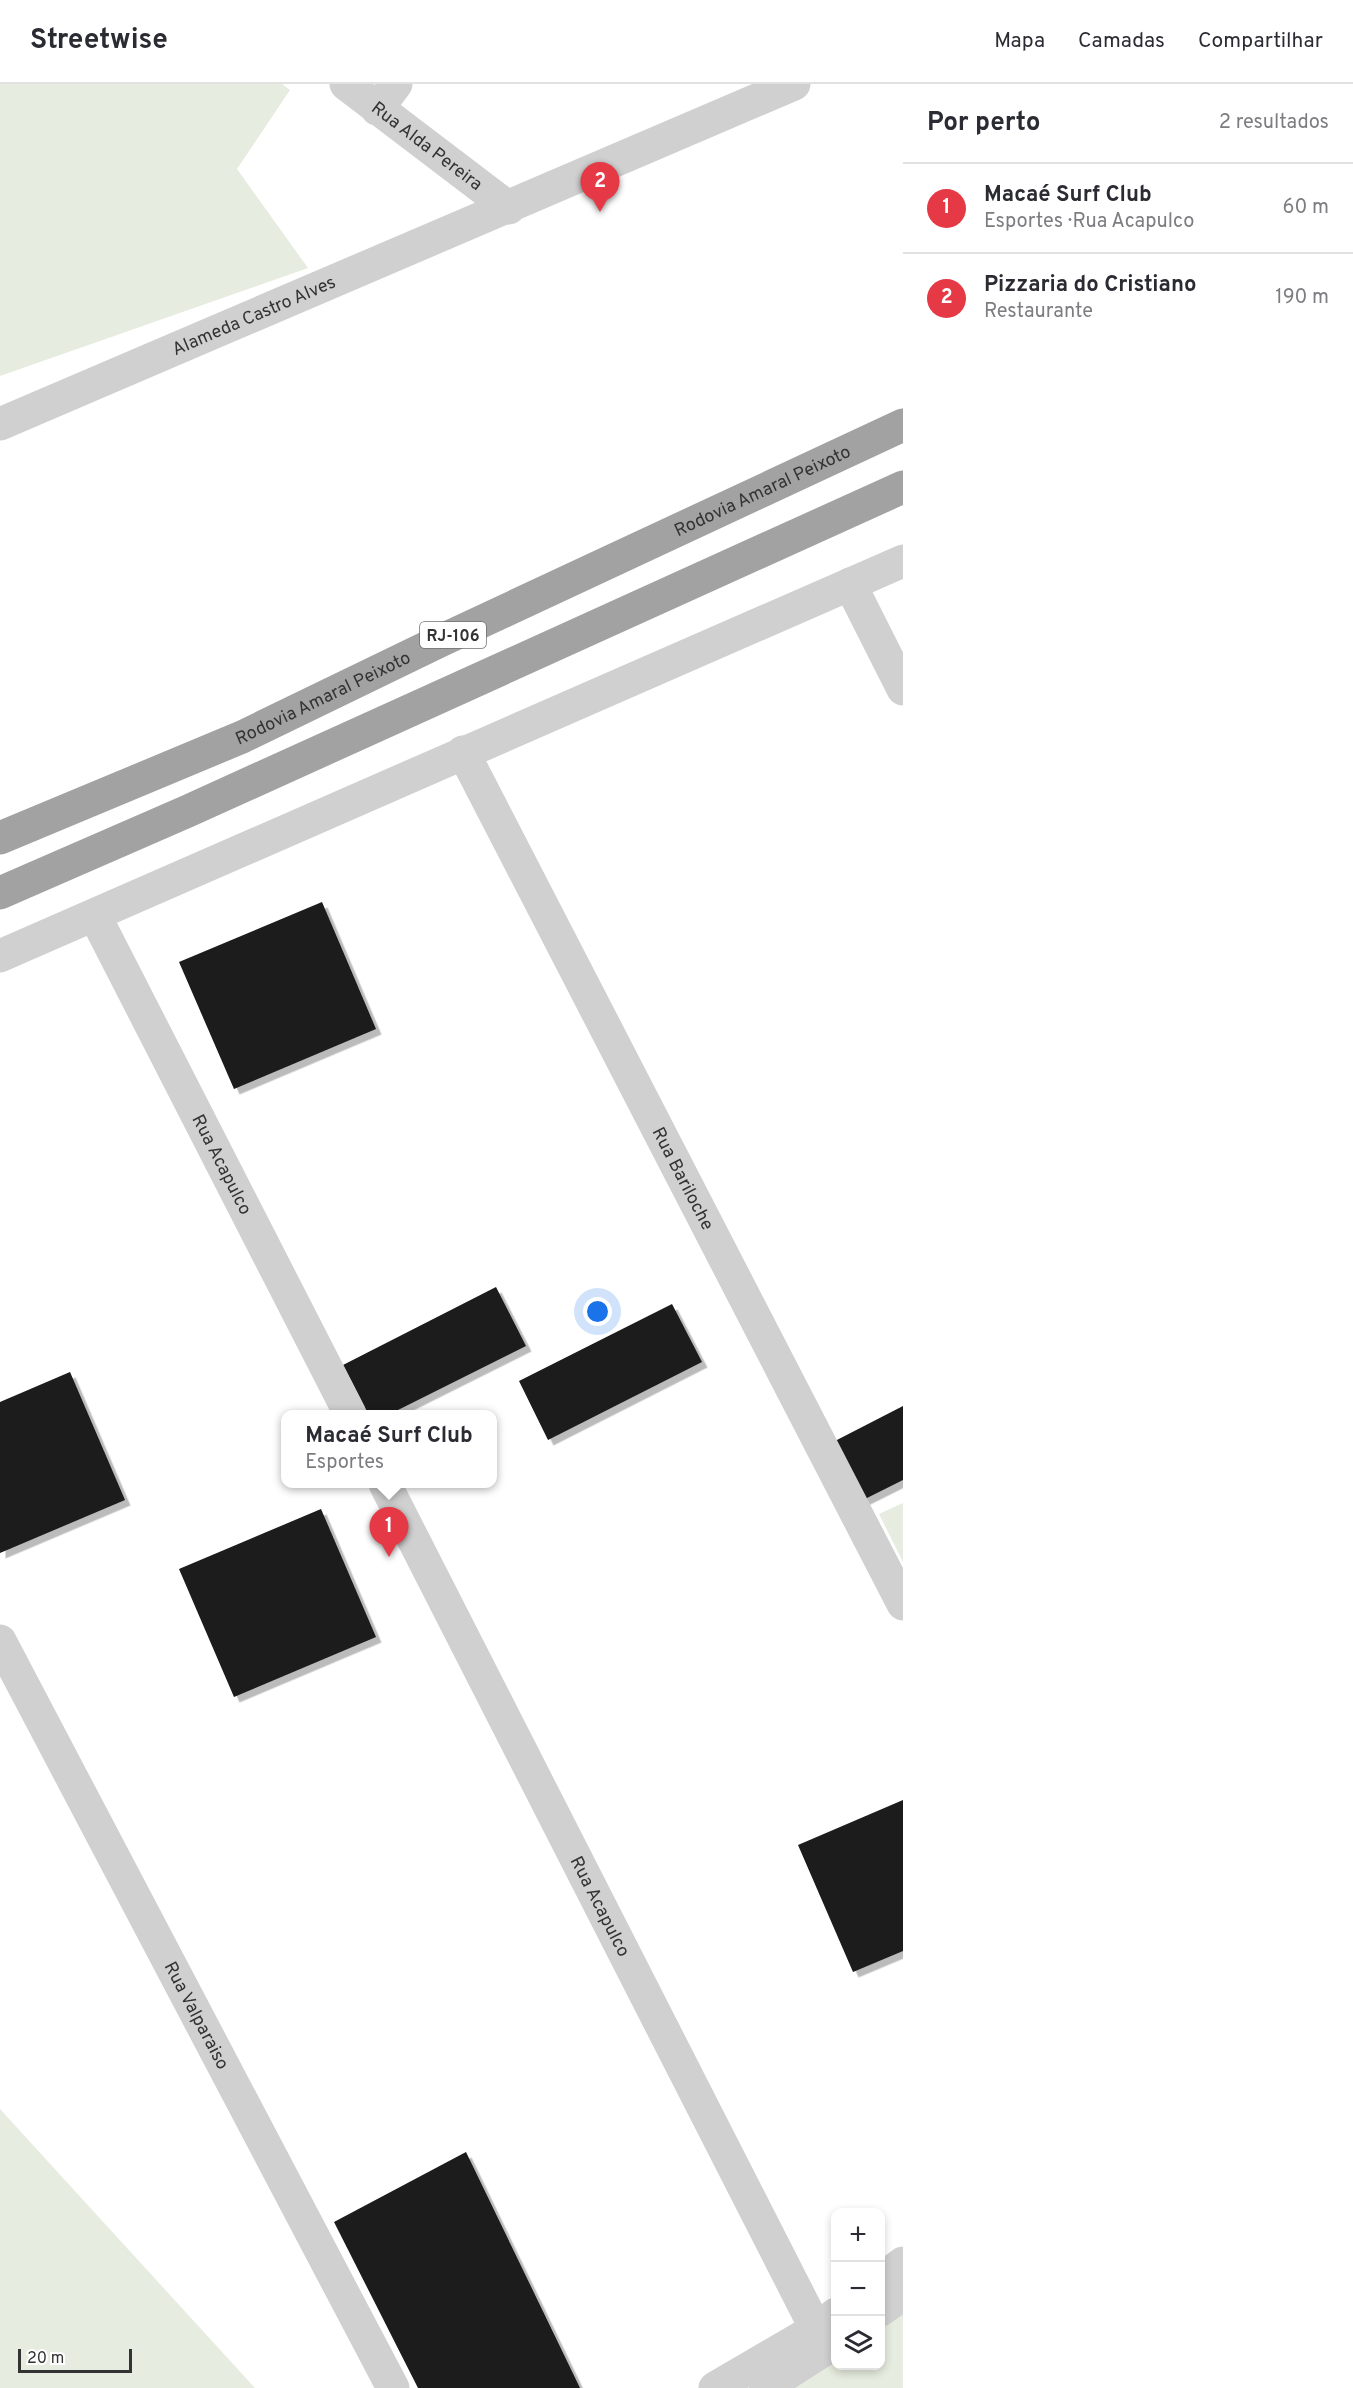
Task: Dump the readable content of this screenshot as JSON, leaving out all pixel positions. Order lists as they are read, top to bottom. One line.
{"streets":{"highway":["Rodovia Amaral Peixoto","RJ-106"],"street":["Rua Alda Pereira","Alameda Castro Alves","Rua Acapulco","Rua Bariloche","Rua Valparaiso"]},"crossings":[["Rua Alda Pereira","Alameda Castro Alves"]],"scale_bar":"20 m","page":{"header":"Streetwise","nav":["Mapa","Camadas","Compartilhar"],"heading":["Por perto","2 resultados"],"pins":["2","1"],"list":[{"mark":"1","name":"Macaé Surf Club","note":"Esportes · Rua Acapulco","value":"60 m"},{"mark":"2","name":"Pizzaria do Cristiano","note":"Restaurante","value":"190 m"}],"popup":["Macaé Surf Club","Esportes"],"map_buttons":["+","−"],"scale":"20 m"}}
